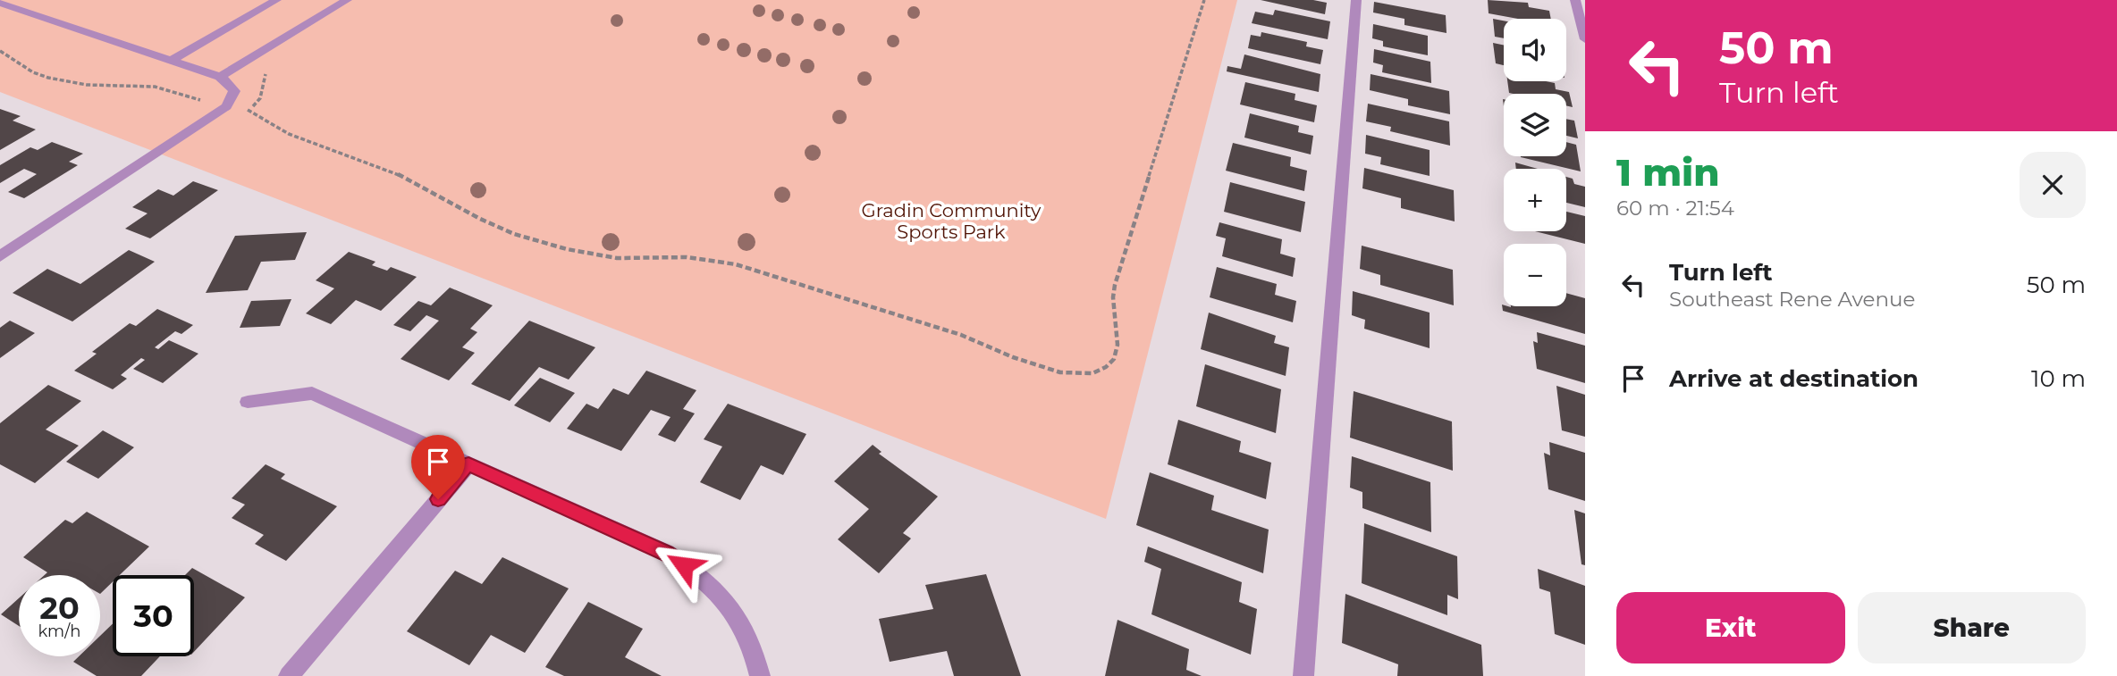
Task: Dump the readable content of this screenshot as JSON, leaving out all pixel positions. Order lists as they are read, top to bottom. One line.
{"parks":["Gradin Community Sports Park"],"page":{"turn":["50 m","Turn left"],"map_buttons":["+","−"],"heading":["1 min","60 m · 21:54"],"list":[{"name":"Turn left","note":"Southeast Rene Avenue","value":"50 m"},{"name":"Arrive at destination","value":"10 m"}],"speed":"20 km/h","limit":"30","buttons":["Exit","Share"]}}
